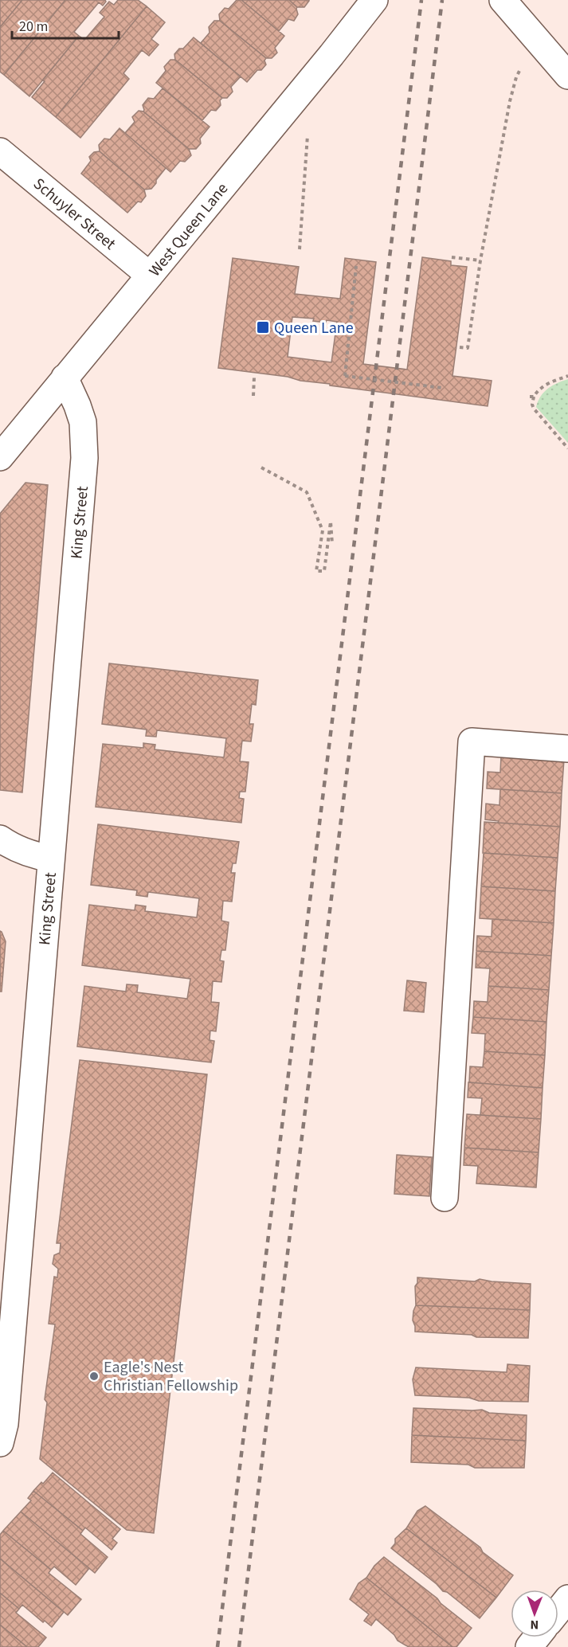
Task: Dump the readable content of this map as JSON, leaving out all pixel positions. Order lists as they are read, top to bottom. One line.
{"streets":{"street":["Schuyler Street","West Queen Lane","King Street"]},"crossings":[["Schuyler Street","West Queen Lane"],["West Queen Lane","King Street"]],"places":{"transit":["Queen Lane"],"other":["Eagle's Nest Christian Fellowship"]},"scale_bar":"20 m","north":"bottom"}
